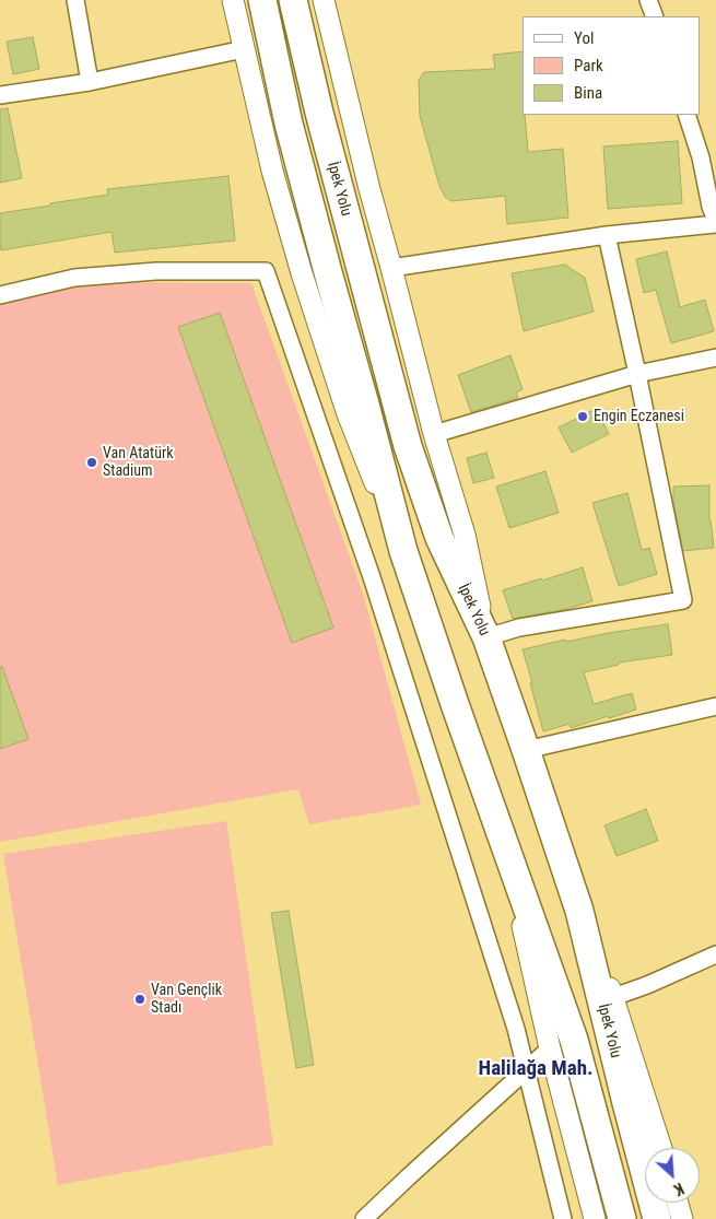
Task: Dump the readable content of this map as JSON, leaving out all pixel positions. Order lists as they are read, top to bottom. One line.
{"streets":{"highway":["İpek Yolu"]},"districts":["Halilağa Mah."],"places":["Engin Eczanesi","Van Atatürk Stadium","Van Gençlik Stadı"],"legend":["Yol","Park","Bina"],"north":"bottom right"}
